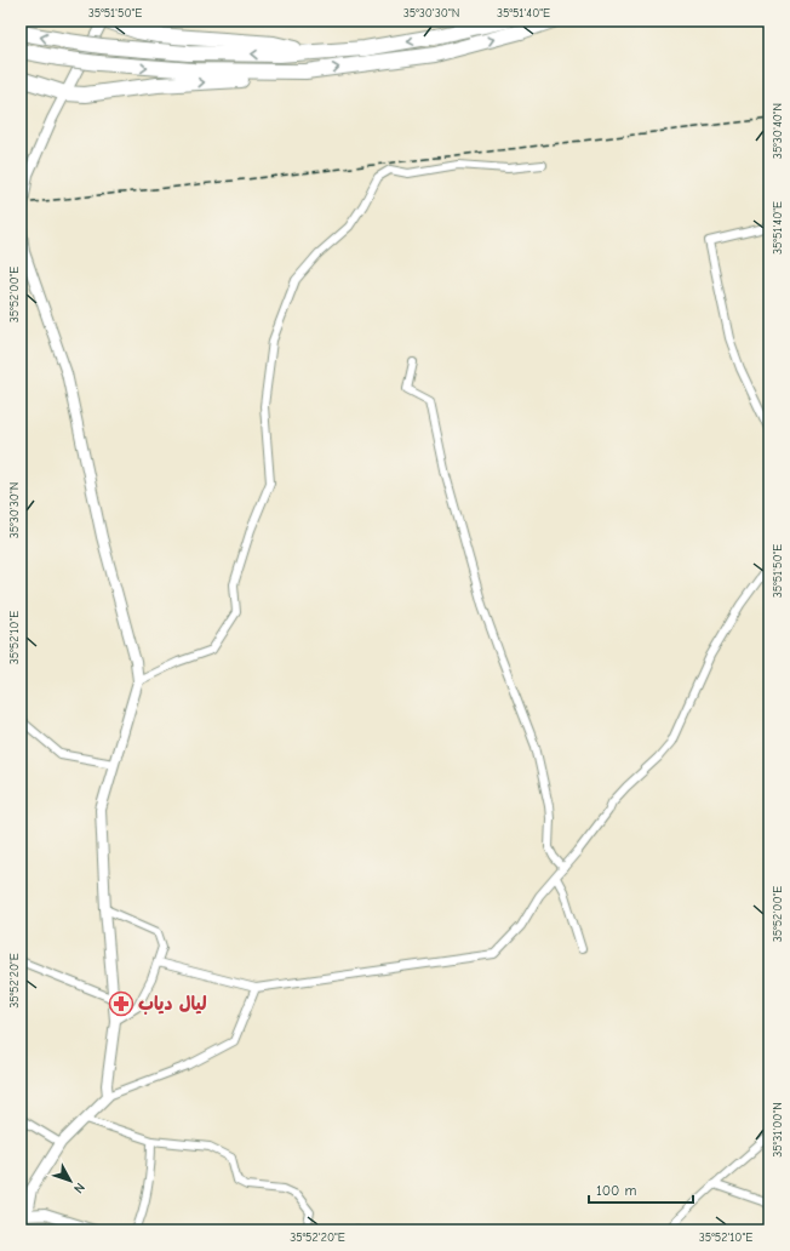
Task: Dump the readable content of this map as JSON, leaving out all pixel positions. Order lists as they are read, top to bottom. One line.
{"places":{"pharmacy":["ليال دياب"]},"scale_bar":"100 m","north":"bottom right","coordinates":["35°51'50\"E","35°30'30\"N","35°51'40\"E","35°30'40\"N","35°52'00\"E","35°52'10\"E","35°52'20\"E","35°31'00\"N"]}
